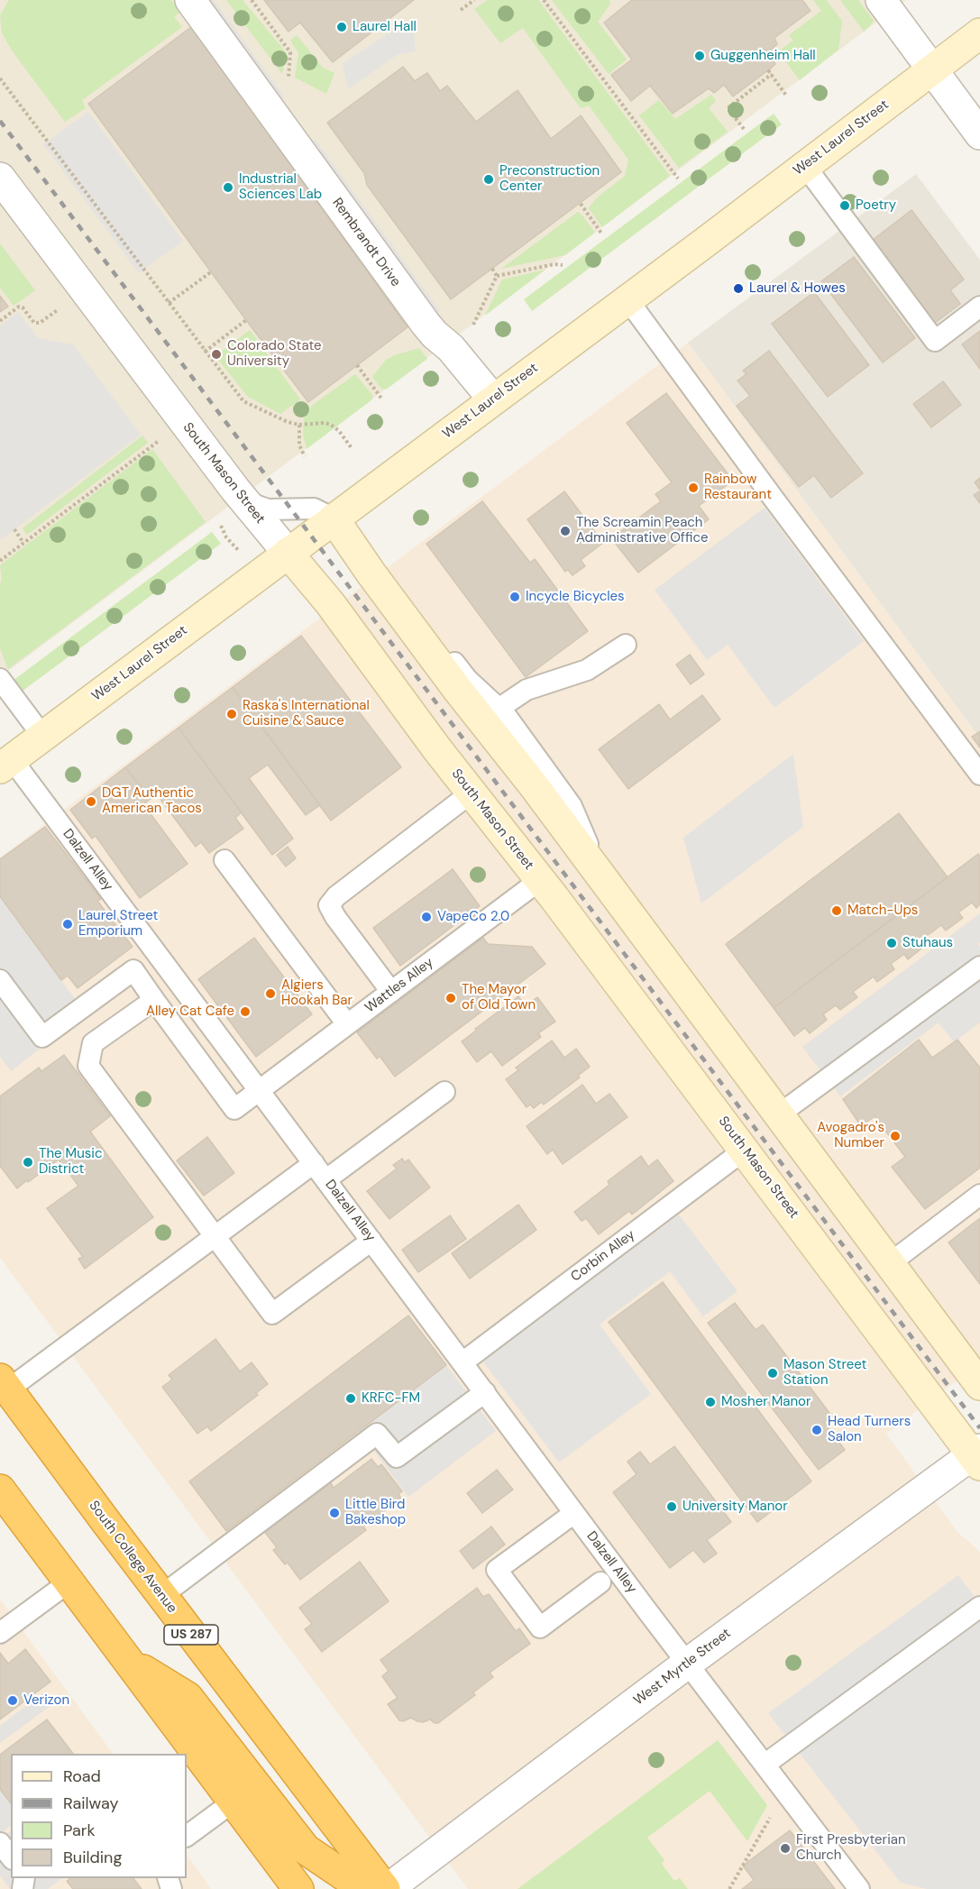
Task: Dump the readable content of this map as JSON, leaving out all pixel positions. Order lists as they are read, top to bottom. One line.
{"streets":{"highway":["South College Avenue","US 287"],"street":["West Laurel Street","Rembrandt Drive","South Mason Street","West Myrtle Street"],"lane":["Dalzell Alley","Wattles Alley","Corbin Alley"]},"crossings":[["West Laurel Street","Rembrandt Drive"],["West Laurel Street","South Mason Street"],["West Laurel Street","Dalzell Alley"],["South Mason Street","Wattles Alley"],["South Mason Street","Corbin Alley"],["South Mason Street","West Myrtle Street"],["Dalzell Alley","Wattles Alley"],["Dalzell Alley","Corbin Alley"],["Dalzell Alley","West Myrtle Street"],["South College Avenue","West Myrtle Street"]],"places":["Laurel Hall","Guggenheim Hall","Preconstruction Center","Industrial Sciences Lab","Poetry","Laurel & Howes","Colorado State University","Rainbow Restaurant","The Screamin Peach Administrative Office","Incycle Bicycles","Raska's International Cuisine & Sauce","DGT Authentic American Tacos","Match-Ups","VapeCo 2.0","Laurel Street Emporium","Stuhaus","Algiers Hookah Bar","The Mayor of Old Town","Alley Cat Cafe","Avogadro's Number","The Music District","Mason Street Station","KRFC-FM","Mosher Manor","Head Turners Salon","University Manor","Little Bird Bakeshop","Verizon","First Presbyterian Church"],"legend":["Road","Railway","Park","Building"]}
